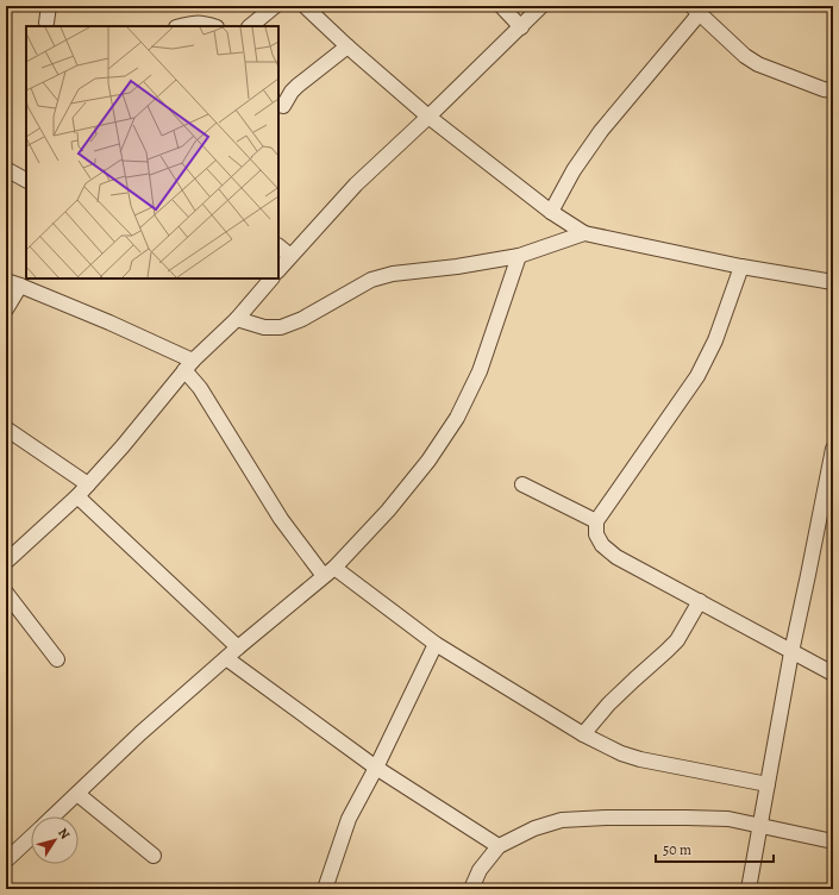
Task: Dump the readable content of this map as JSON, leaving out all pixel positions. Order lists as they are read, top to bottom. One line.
{"scale_bar":"50 m","north":"top right"}
